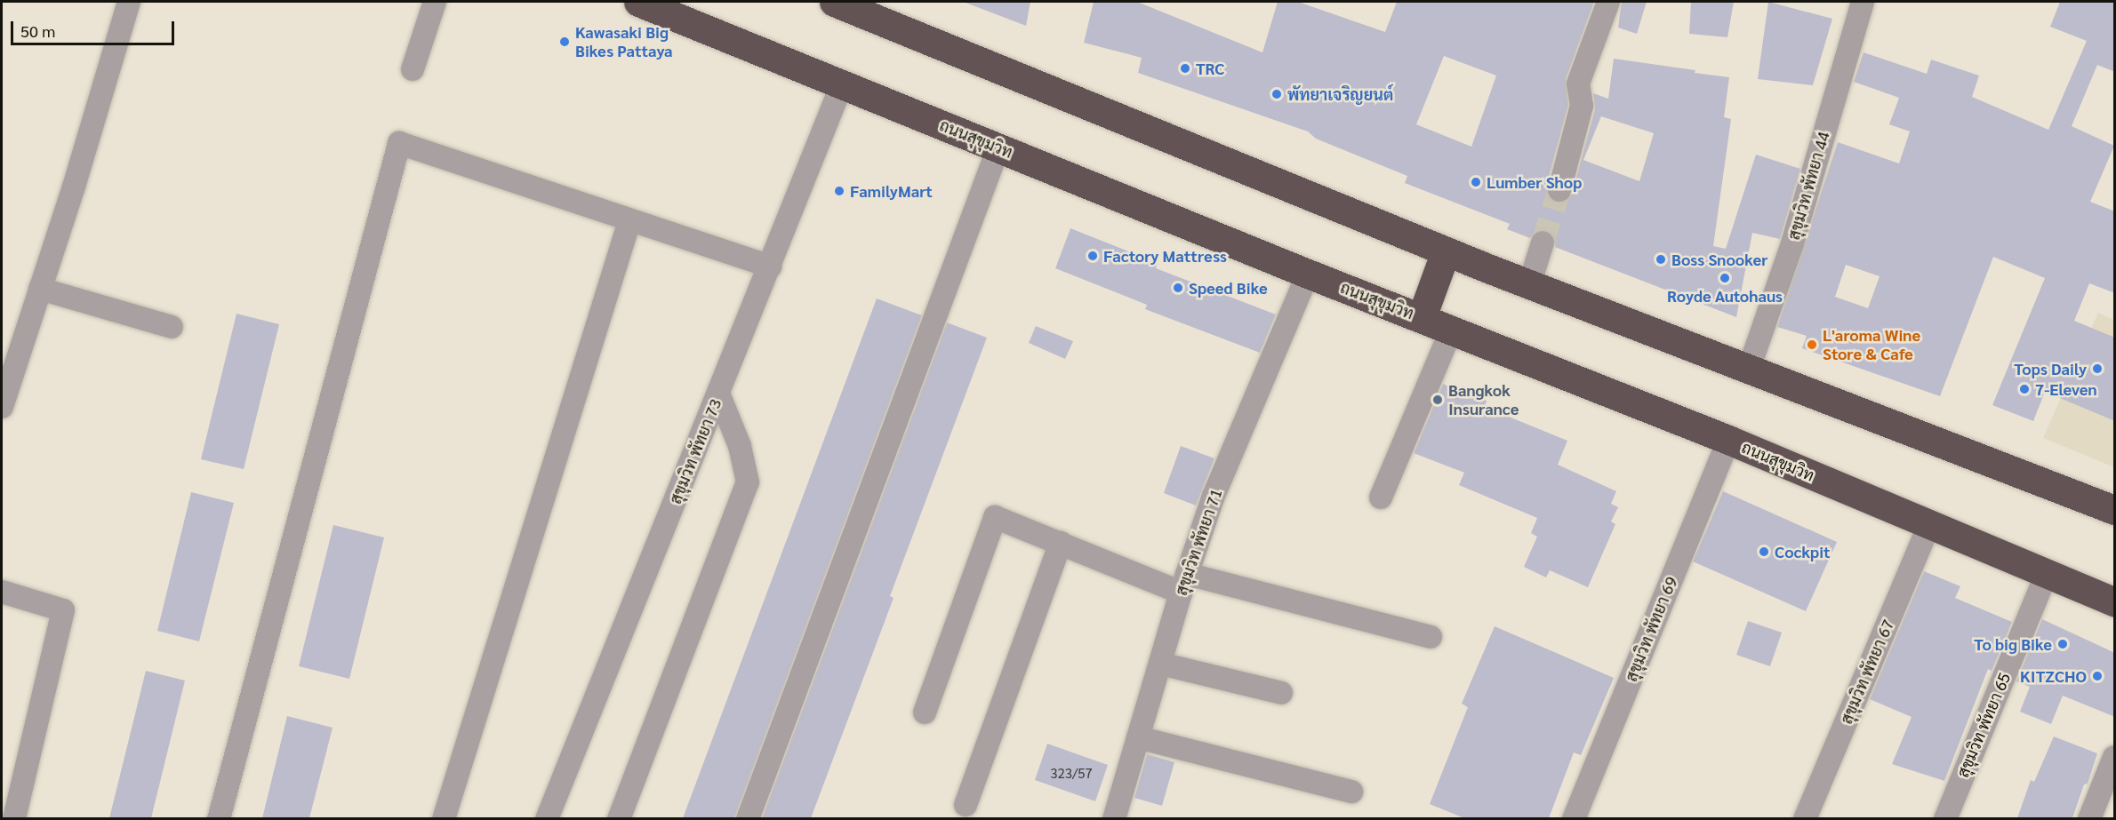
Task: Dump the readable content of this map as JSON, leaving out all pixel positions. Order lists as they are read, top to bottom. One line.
{"streets":{"highway":["ถนนสุขุมวิท"],"street":["สุขุมวิท พัทยา 44","สุขุมวิท พัทยา 73","สุขุมวิท พัทยา 71","สุขุมวิท พัทยา 69","สุขุมวิท พัทยา 67","สุขุมวิท พัทยา 65"]},"crossings":[["ถนนสุขุมวิท","สุขุมวิท พัทยา 73"],["ถนนสุขุมวิท","สุขุมวิท พัทยา 71"],["ถนนสุขุมวิท","สุขุมวิท พัทยา 69"],["ถนนสุขุมวิท","สุขุมวิท พัทยา 67"],["ถนนสุขุมวิท","สุขุมวิท พัทยา 65"]],"places":["Kawasaki Big Bikes Pattaya","TRC","พัทยาเจริญยนต์","Lumber Shop","FamilyMart","Factory Mattress","Boss Snooker","Royde Autohaus","Speed Bike","L'aroma Wine Store & Cafe","Tops Daily","7-Eleven","Bangkok Insurance","Cockpit","To big Bike","KITZCHO"],"house_numbers":["323/57"],"scale_bar":"50 m"}
